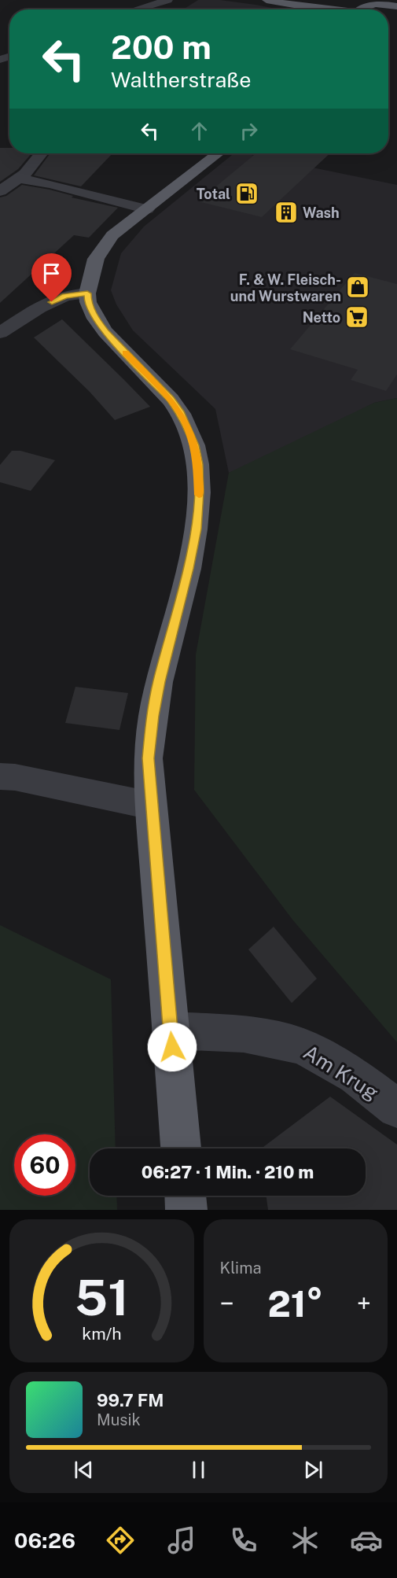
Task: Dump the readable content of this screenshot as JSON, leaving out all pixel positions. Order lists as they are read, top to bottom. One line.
{"streets":{"street":["Am Krug"]},"places":{"fuel station":["Total"],"building":["Wash"],"shop":["F. & W. Fleisch- und Wurstwaren"],"supermarket":["Netto"]},"page":{"turn":["200 m","Waltherstraße"],"limit":"60","trip":"06:27 · 1 Min. · 210 m","tile":"Klima","heat":["−","21°","+"],"song":["99.7 FM","Musik"],"tabs":"06:26","gauge":["51","km/h"]}}
